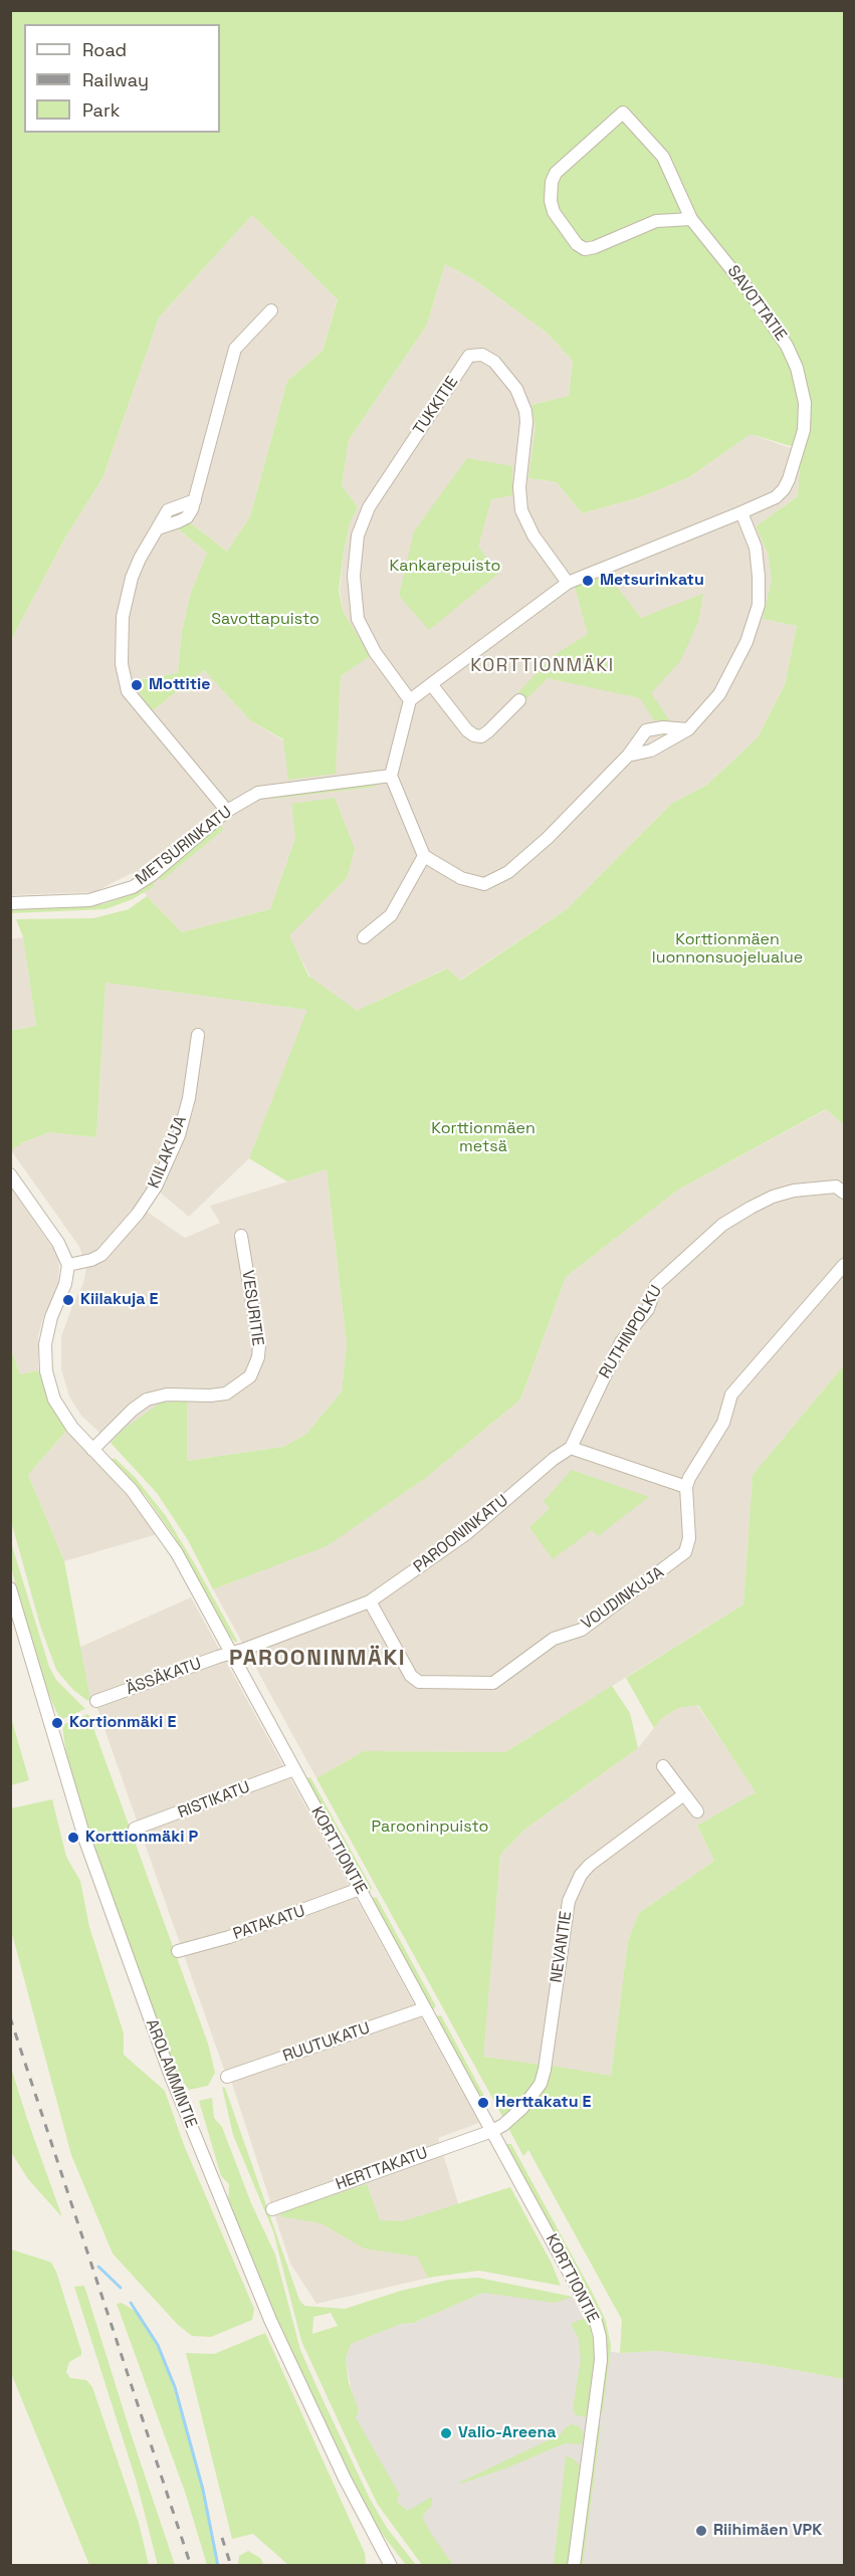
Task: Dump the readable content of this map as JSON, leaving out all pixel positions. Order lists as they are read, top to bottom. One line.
{"streets":{"street":["SAVOTTATIE","TUKKITIE","METSURINKATU","KIILAKUJA","VESURITIE","RUTHINPOLKU","PAROONINKATU","VOUDINKUJA","ÄSSÄKATU","RISTIKATU","KORTTIONTIE","PATAKATU","NEVANTIE","RUUTUKATU","AROLAMMINTIE","HERTTAKATU"]},"crossings":[["KIILAKUJA","KORTTIONTIE"],["VESURITIE","KORTTIONTIE"],["RUTHINPOLKU","PAROONINKATU"],["PAROONINKATU","VOUDINKUJA"],["PAROONINKATU","ÄSSÄKATU"],["PAROONINKATU","KORTTIONTIE"],["ÄSSÄKATU","KORTTIONTIE"],["RISTIKATU","KORTTIONTIE"],["KORTTIONTIE","PATAKATU"],["KORTTIONTIE","NEVANTIE"],["KORTTIONTIE","RUUTUKATU"],["KORTTIONTIE","HERTTAKATU"],["NEVANTIE","HERTTAKATU"]],"districts":["KORTTIONMÄKI","PAROONINMÄKI"],"parks":["Kankarepuisto","Savottapuisto","Korttionmäen luonnonsuojelualue","Korttionmäen metsä","Parooninpuisto"],"places":["Metsurinkatu","Mottitie","Kiilakuja E","Kortionmäki E","Korttionmäki P","Herttakatu E","Valio-Areena","Riihimäen VPK"],"legend":["Road","Railway","Park"]}
